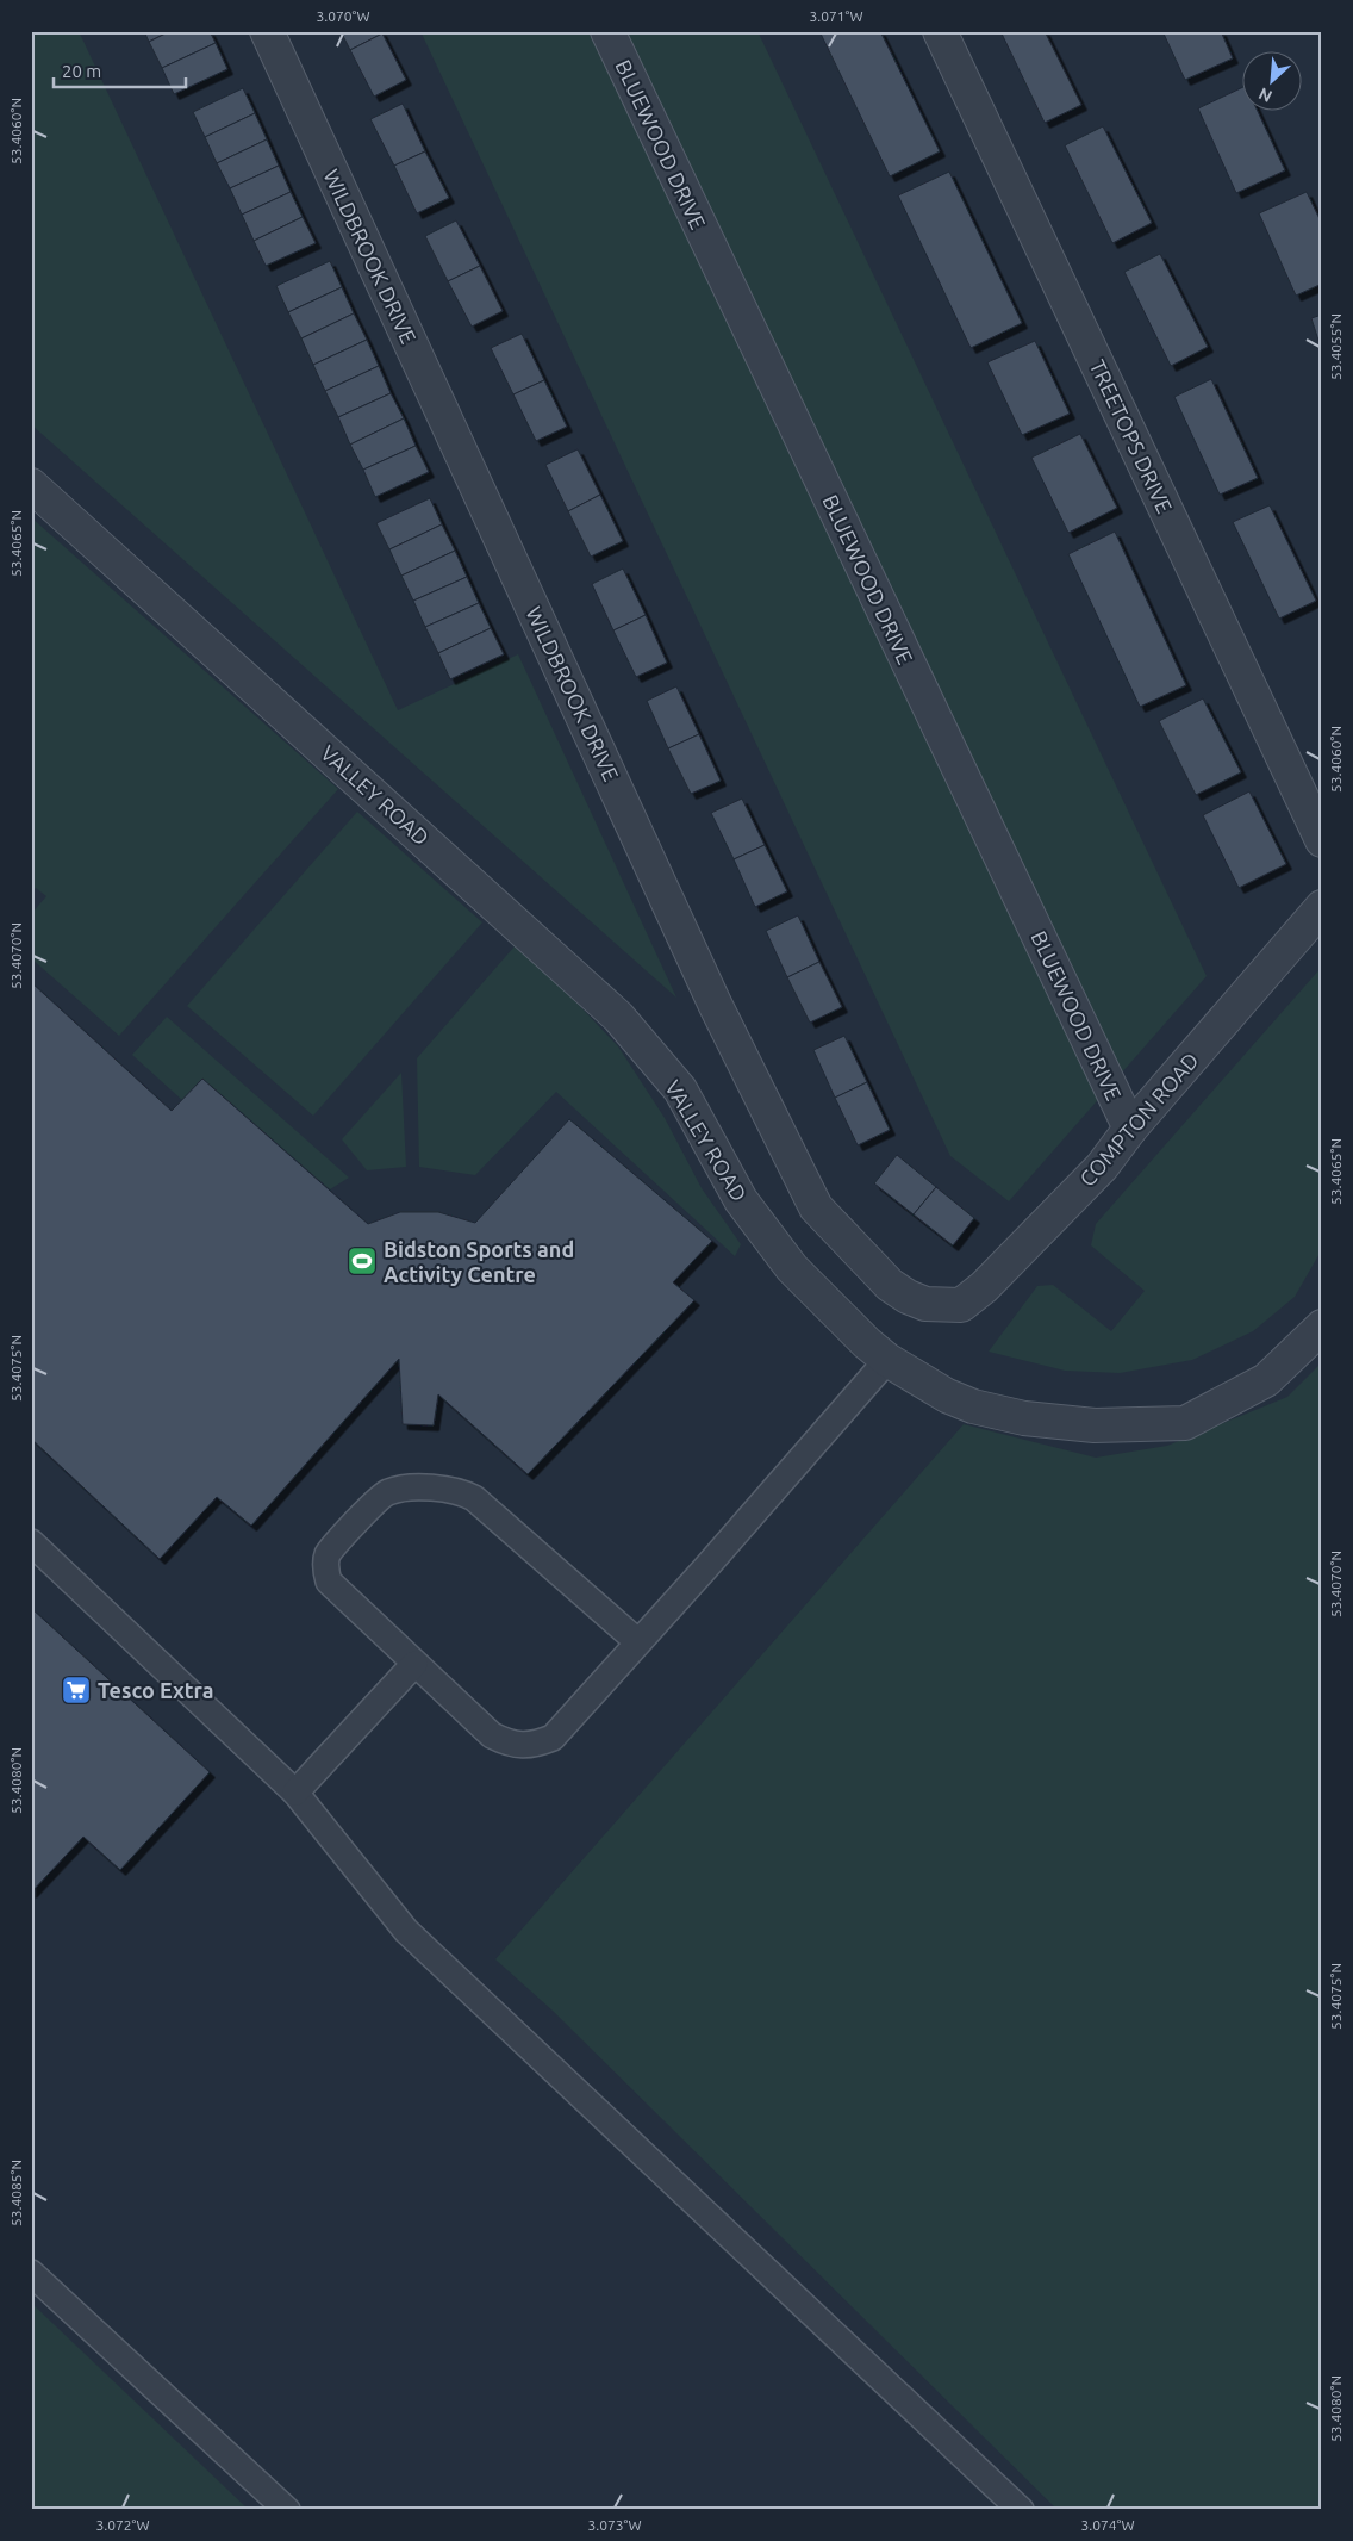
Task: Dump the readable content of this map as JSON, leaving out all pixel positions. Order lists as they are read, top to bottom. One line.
{"streets":{"street":["BLUEWOOD DRIVE","WILDBROOK DRIVE","TREETOPS DRIVE","VALLEY ROAD","COMPTON ROAD"]},"crossings":[["BLUEWOOD DRIVE","COMPTON ROAD"],["WILDBROOK DRIVE","COMPTON ROAD"]],"places":{"sports":["Bidston Sports and Activity Centre"],"supermarket":["Tesco Extra"]},"scale_bar":"20 m","north":"bottom left","coordinates":["3.070°W","3.071°W","53.4060°N","53.4055°N","53.4065°N","53.4070°N","53.4075°N","53.4080°N","53.4085°N","3.072°W","3.073°W","3.074°W"]}
